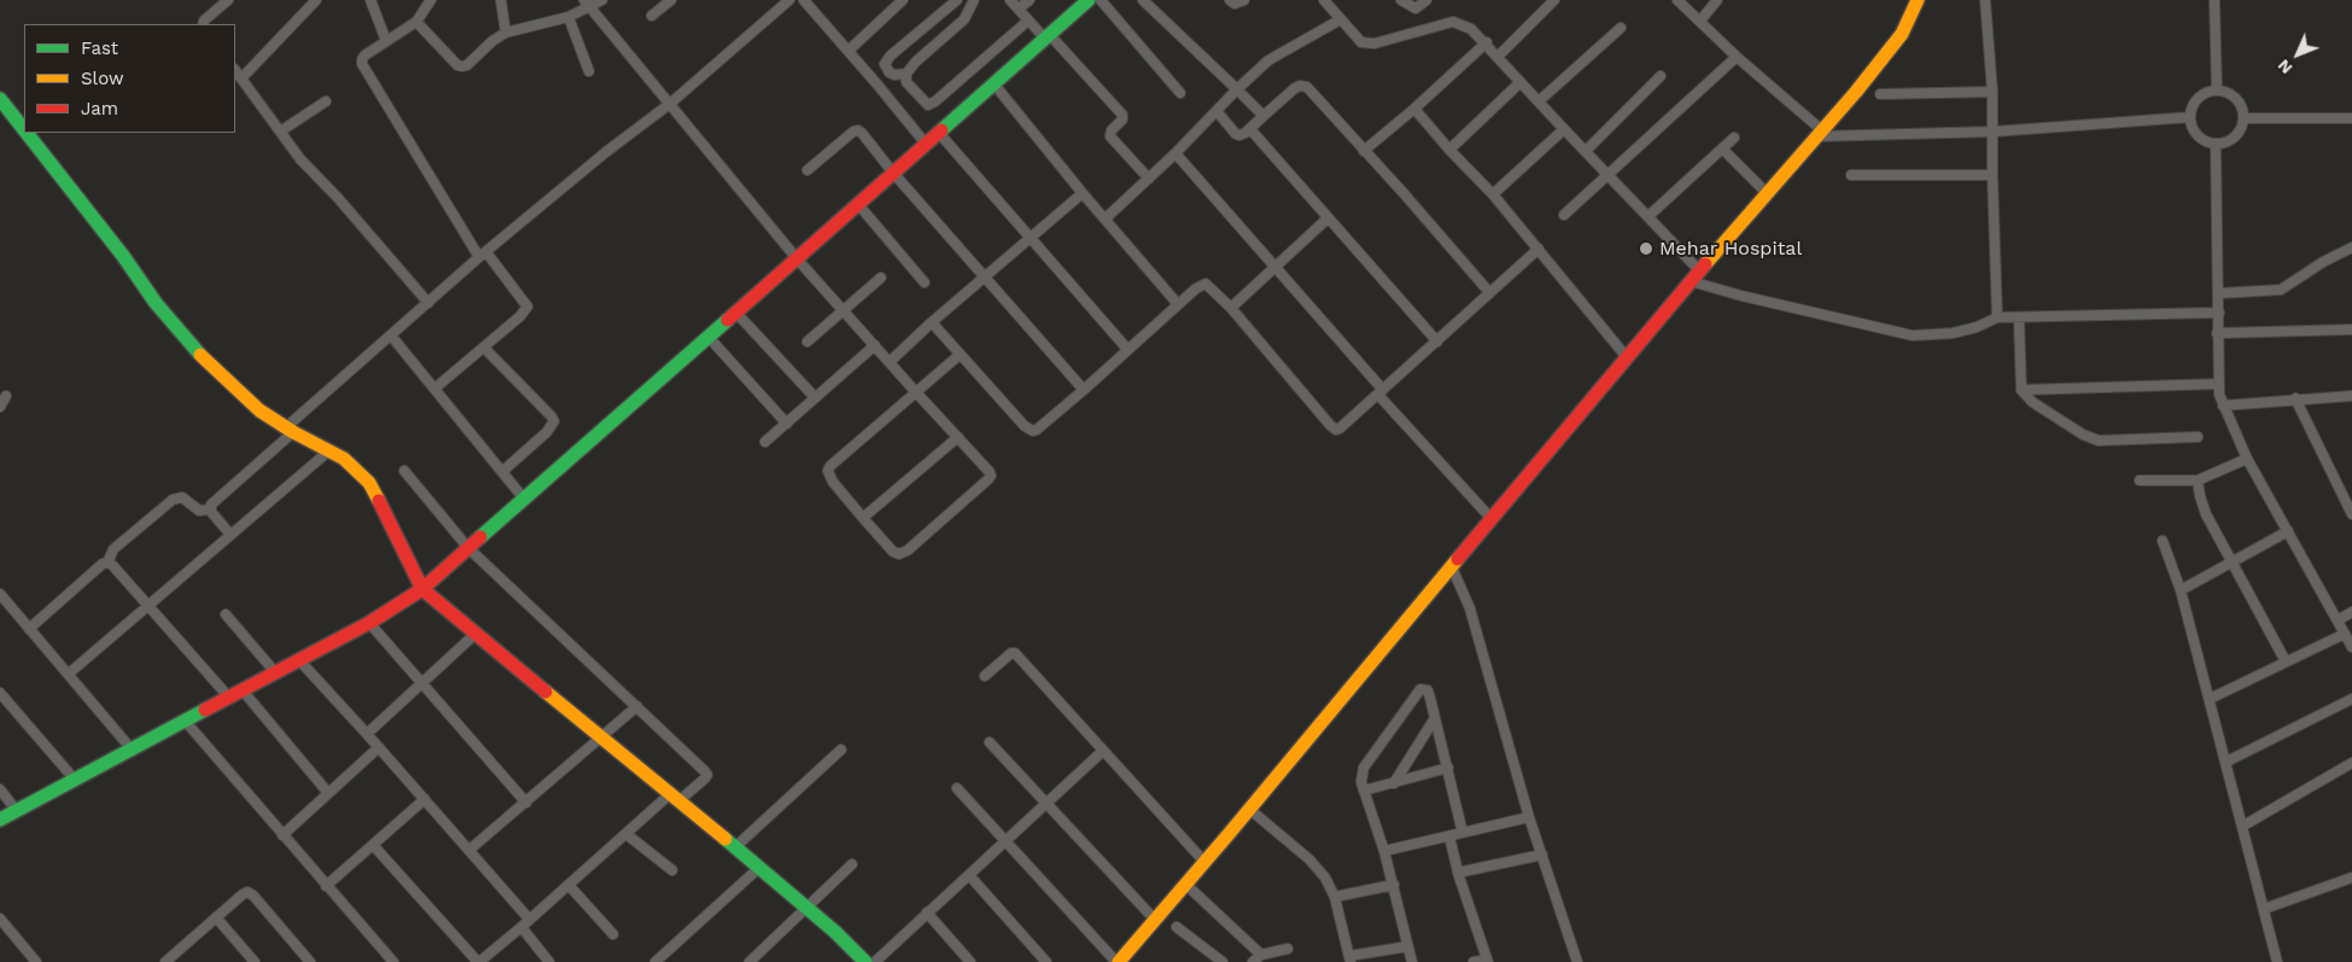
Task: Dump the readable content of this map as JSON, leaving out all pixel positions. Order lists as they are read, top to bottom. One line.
{"places":["Mehar Hospital"],"legend":["Fast","Slow","Jam"],"north":"bottom left"}
